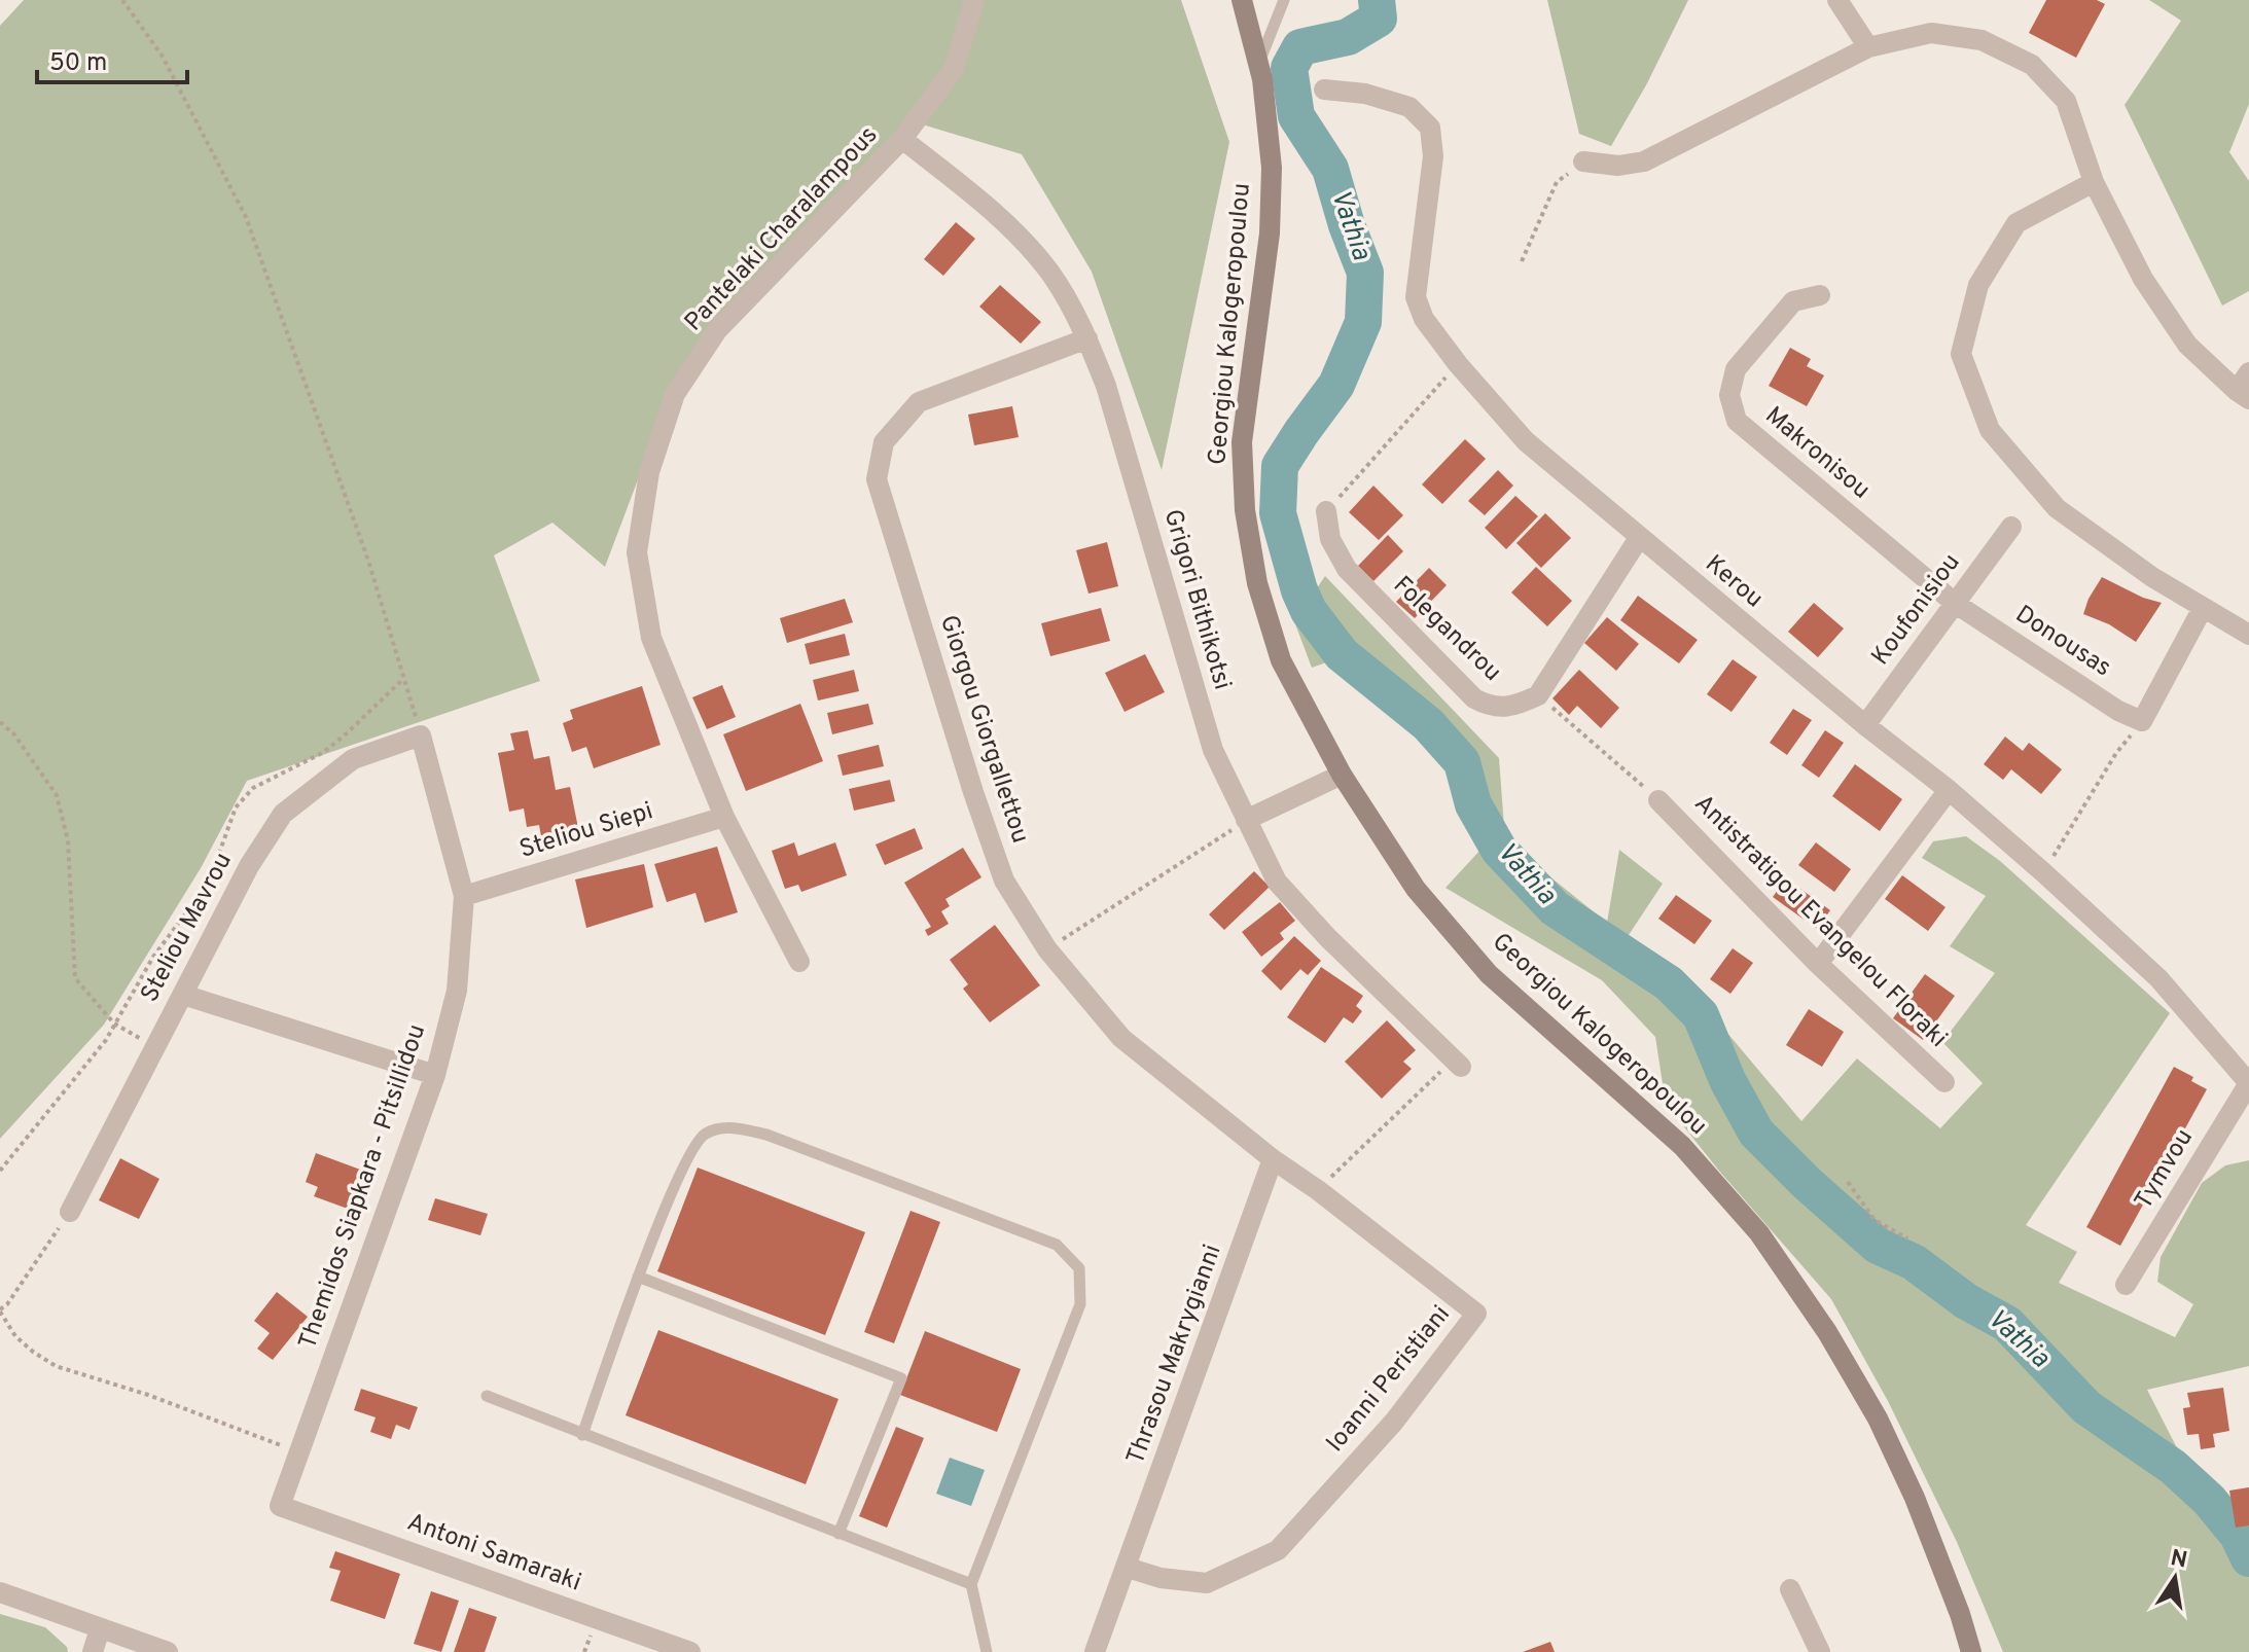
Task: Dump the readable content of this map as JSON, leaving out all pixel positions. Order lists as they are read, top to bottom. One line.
{"streets":{"street":["Pantelaki Charalampous","Georgiou Kalogeropoulou","Makronisou","Kerou","Grigori Bithikotsi","Koufonisiou","Folegandrou","Donousas","Giorgou Giorgallettou","Steliou Siepi","Antistratigou Evangelou Floraki","Steliou Mavrou","Tymvou","Themidos Siapkara - Pitsillidou","Thrasou Makrygianni","Ioanni Peristiani","Antoni Samaraki"]},"crossings":[["Pantelaki Charalampous","Grigori Bithikotsi"],["Pantelaki Charalampous","Steliou Siepi"],["Makronisou","Koufonisiou"],["Makronisou","Donousas"],["Kerou","Koufonisiou"],["Kerou","Tymvou"],["Grigori Bithikotsi","Giorgou Giorgallettou"],["Koufonisiou","Donousas"],["Giorgou Giorgallettou","Thrasou Makrygianni"],["Giorgou Giorgallettou","Ioanni Peristiani"],["Steliou Siepi","Themidos Siapkara - Pitsillidou"],["Steliou Mavrou","Themidos Siapkara - Pitsillidou"],["Themidos Siapkara - Pitsillidou","Antoni Samaraki"],["Thrasou Makrygianni","Ioanni Peristiani"]],"water":["Vathia"],"scale_bar":"50 m","north":"top"}
